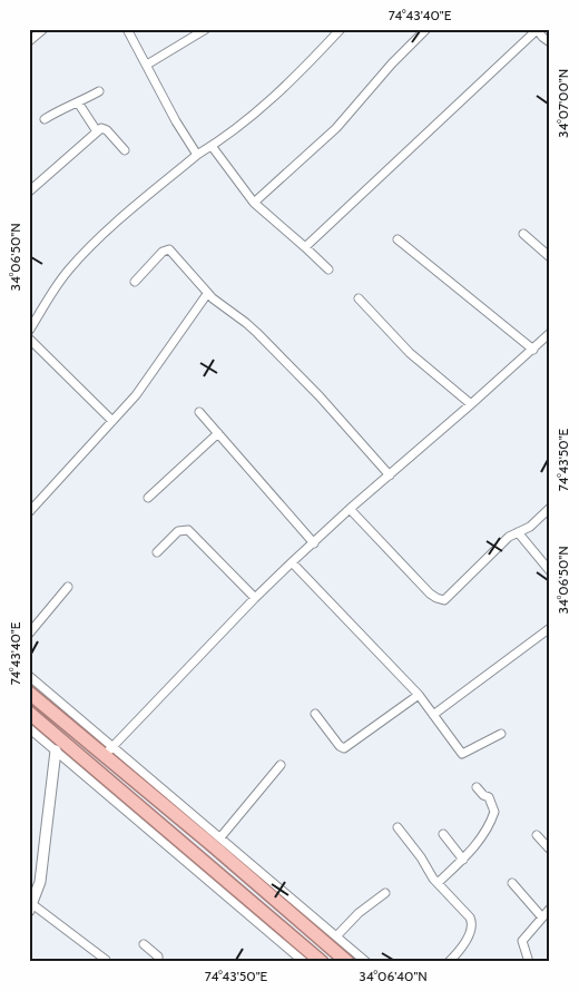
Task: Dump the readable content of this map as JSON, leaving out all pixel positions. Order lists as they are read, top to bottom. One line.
{"coordinates":["74°43'40\"E","34°07'00\"N","34°06'50\"N","74°43'50\"E","34°06'40\"N"]}
